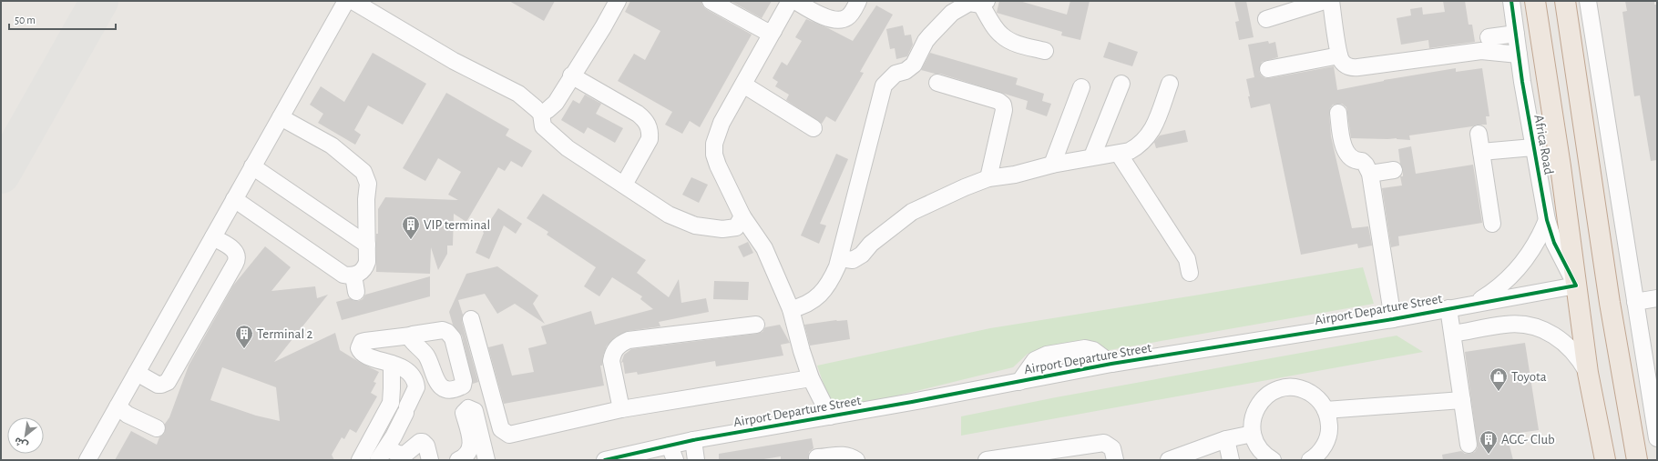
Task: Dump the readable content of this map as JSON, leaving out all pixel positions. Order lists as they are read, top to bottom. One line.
{"streets":{"highway":["Africa Road"],"street":["Airport Departure Street"]},"crossings":[["Africa Road","Airport Departure Street"]],"places":{"building":["VIP terminal","Terminal 2","AGC- Club"],"shop":["Toyota"]},"scale_bar":"50 m","north":"bottom left"}
